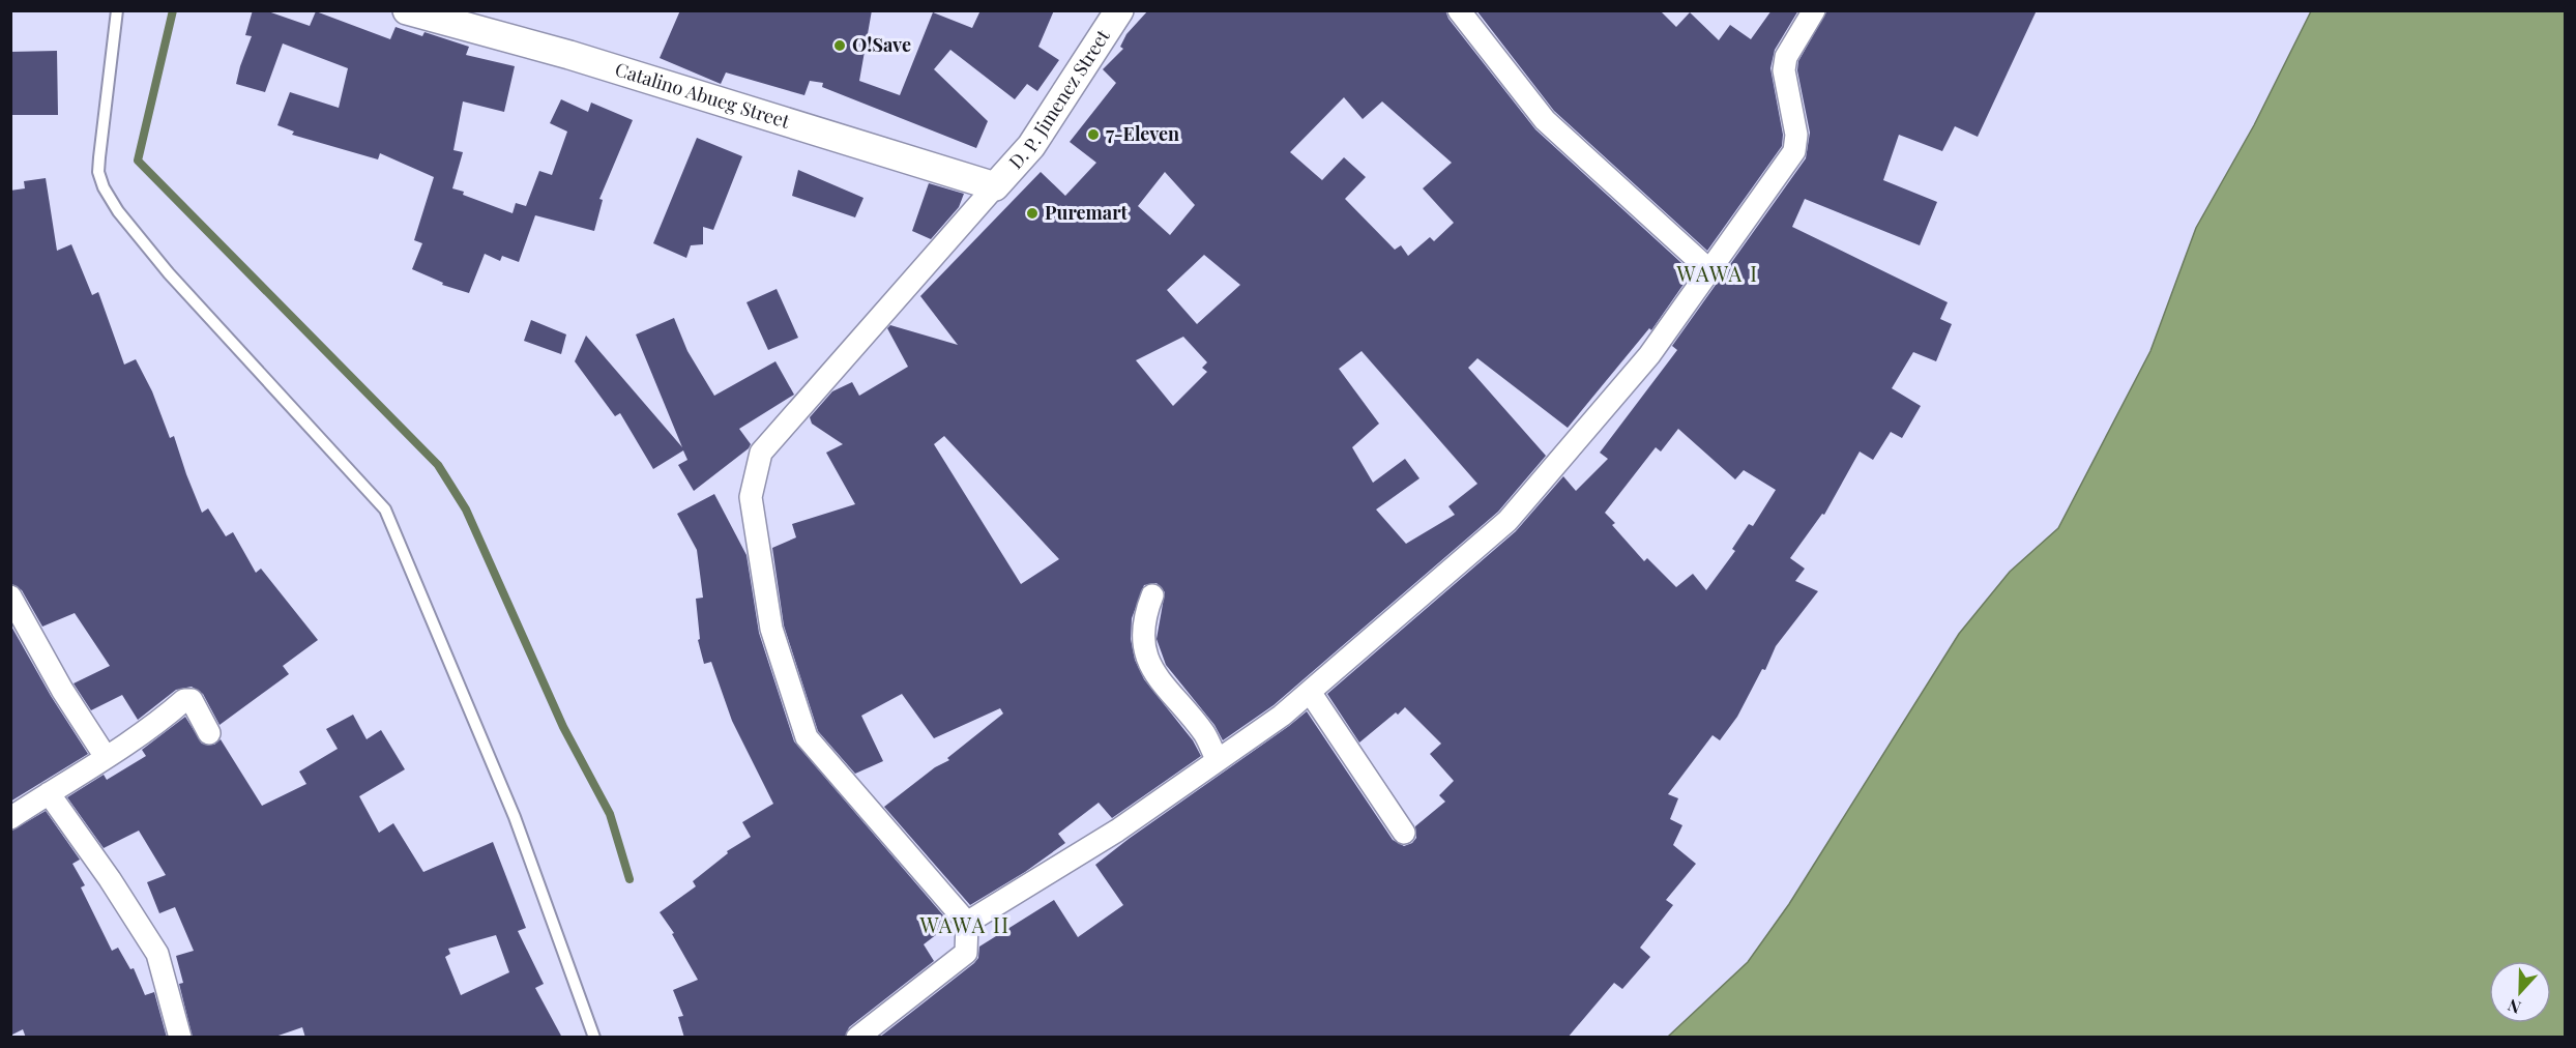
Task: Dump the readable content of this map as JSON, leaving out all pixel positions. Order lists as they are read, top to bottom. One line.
{"streets":{"street":["Catalino Abueg Street","D. P. Jimenez Street"]},"crossings":[["Catalino Abueg Street","D. P. Jimenez Street"]],"districts":["WAWA I","WAWA II"],"places":["O!Save","7-Eleven","Puremart"],"north":"bottom"}
